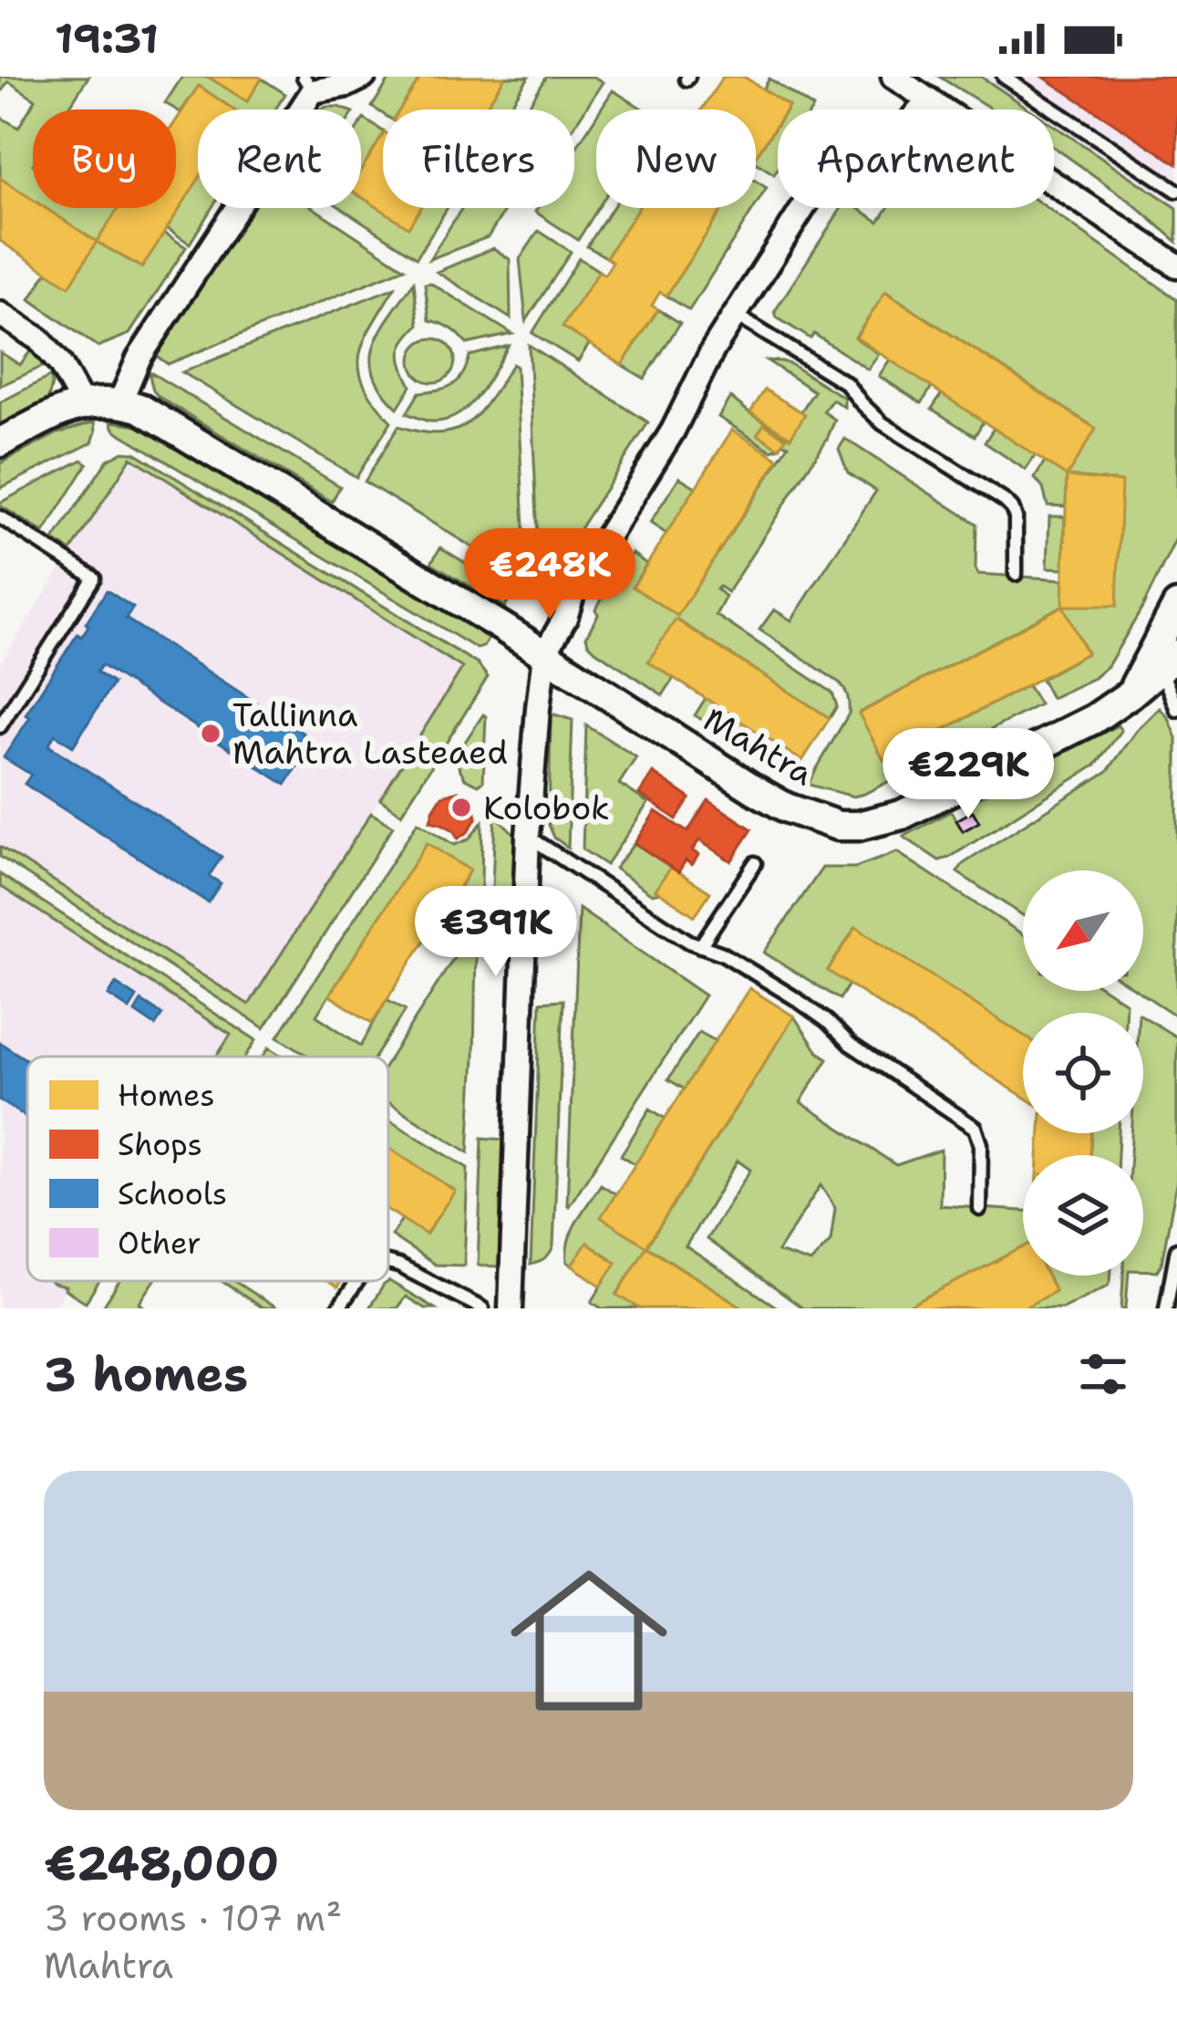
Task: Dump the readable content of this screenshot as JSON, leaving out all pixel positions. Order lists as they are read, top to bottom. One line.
{"streets":{"street":["Mahtra"]},"places":["Tallinna Mahtra Lasteaed","Kolobok"],"legend":["Homes","Shops","Schools","Other"],"north":"bottom left","page":{"status":"19:31","chip":["Buy","Rent","Filters","New","Apartment"],"price":["€248K","€229K","€391K"],"heading":"3 homes","list":[{"name":"€248,000","note":"3 rooms · 107 m² · Mahtra"}]}}
